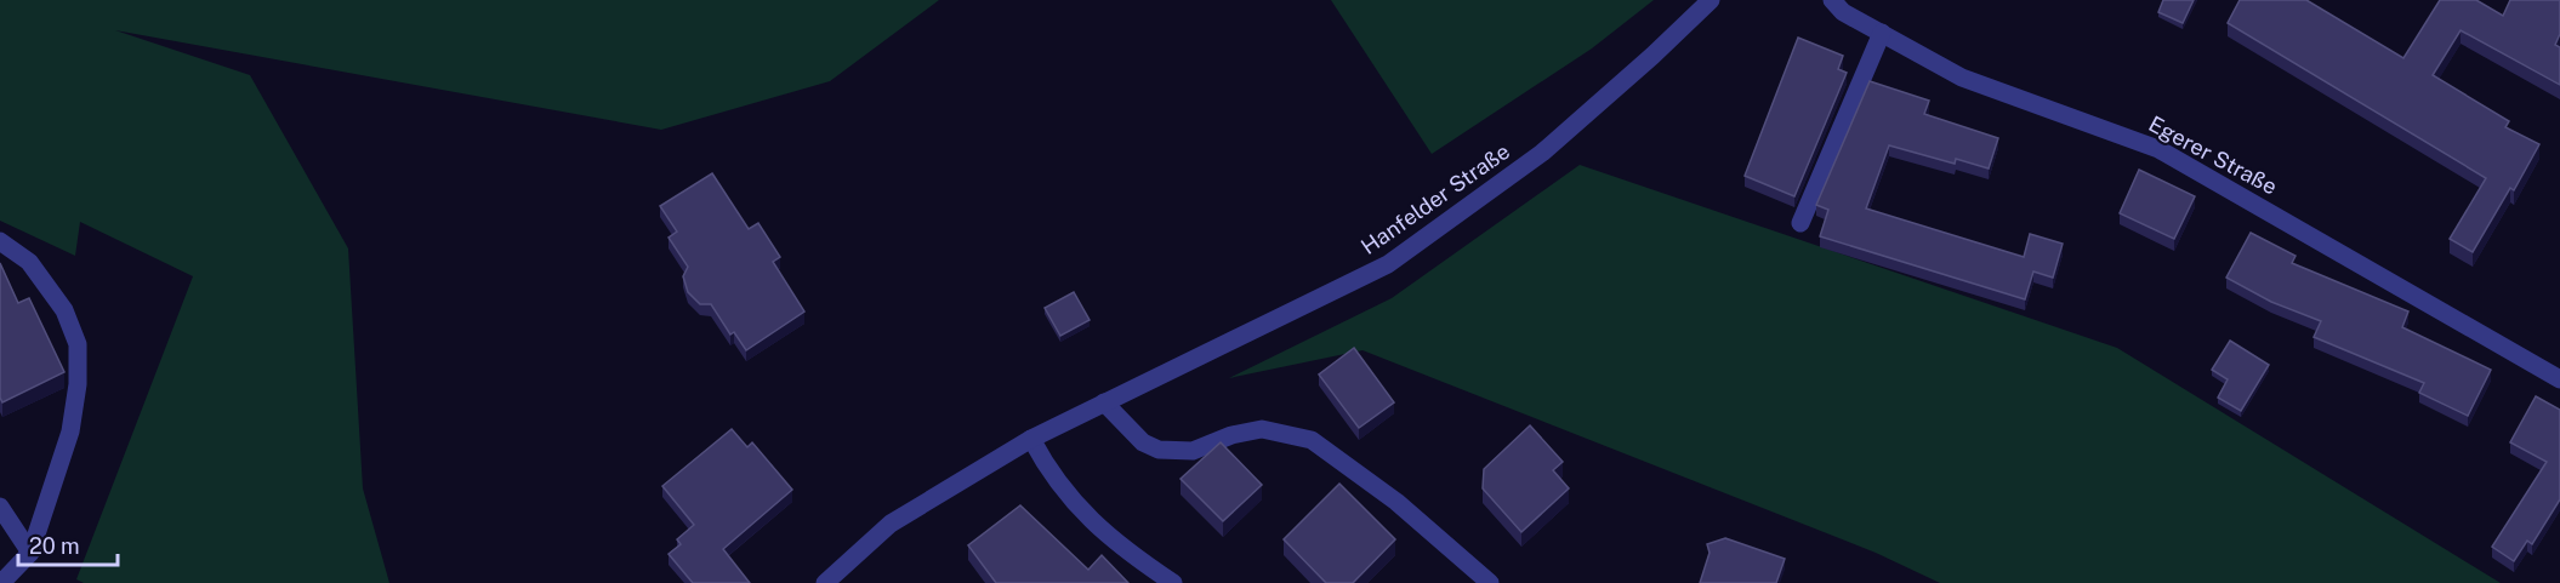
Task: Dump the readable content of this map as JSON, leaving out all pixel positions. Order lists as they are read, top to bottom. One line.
{"streets":{"street":["Egerer Straße","Hanfelder Straße"]},"scale_bar":"20 m"}
